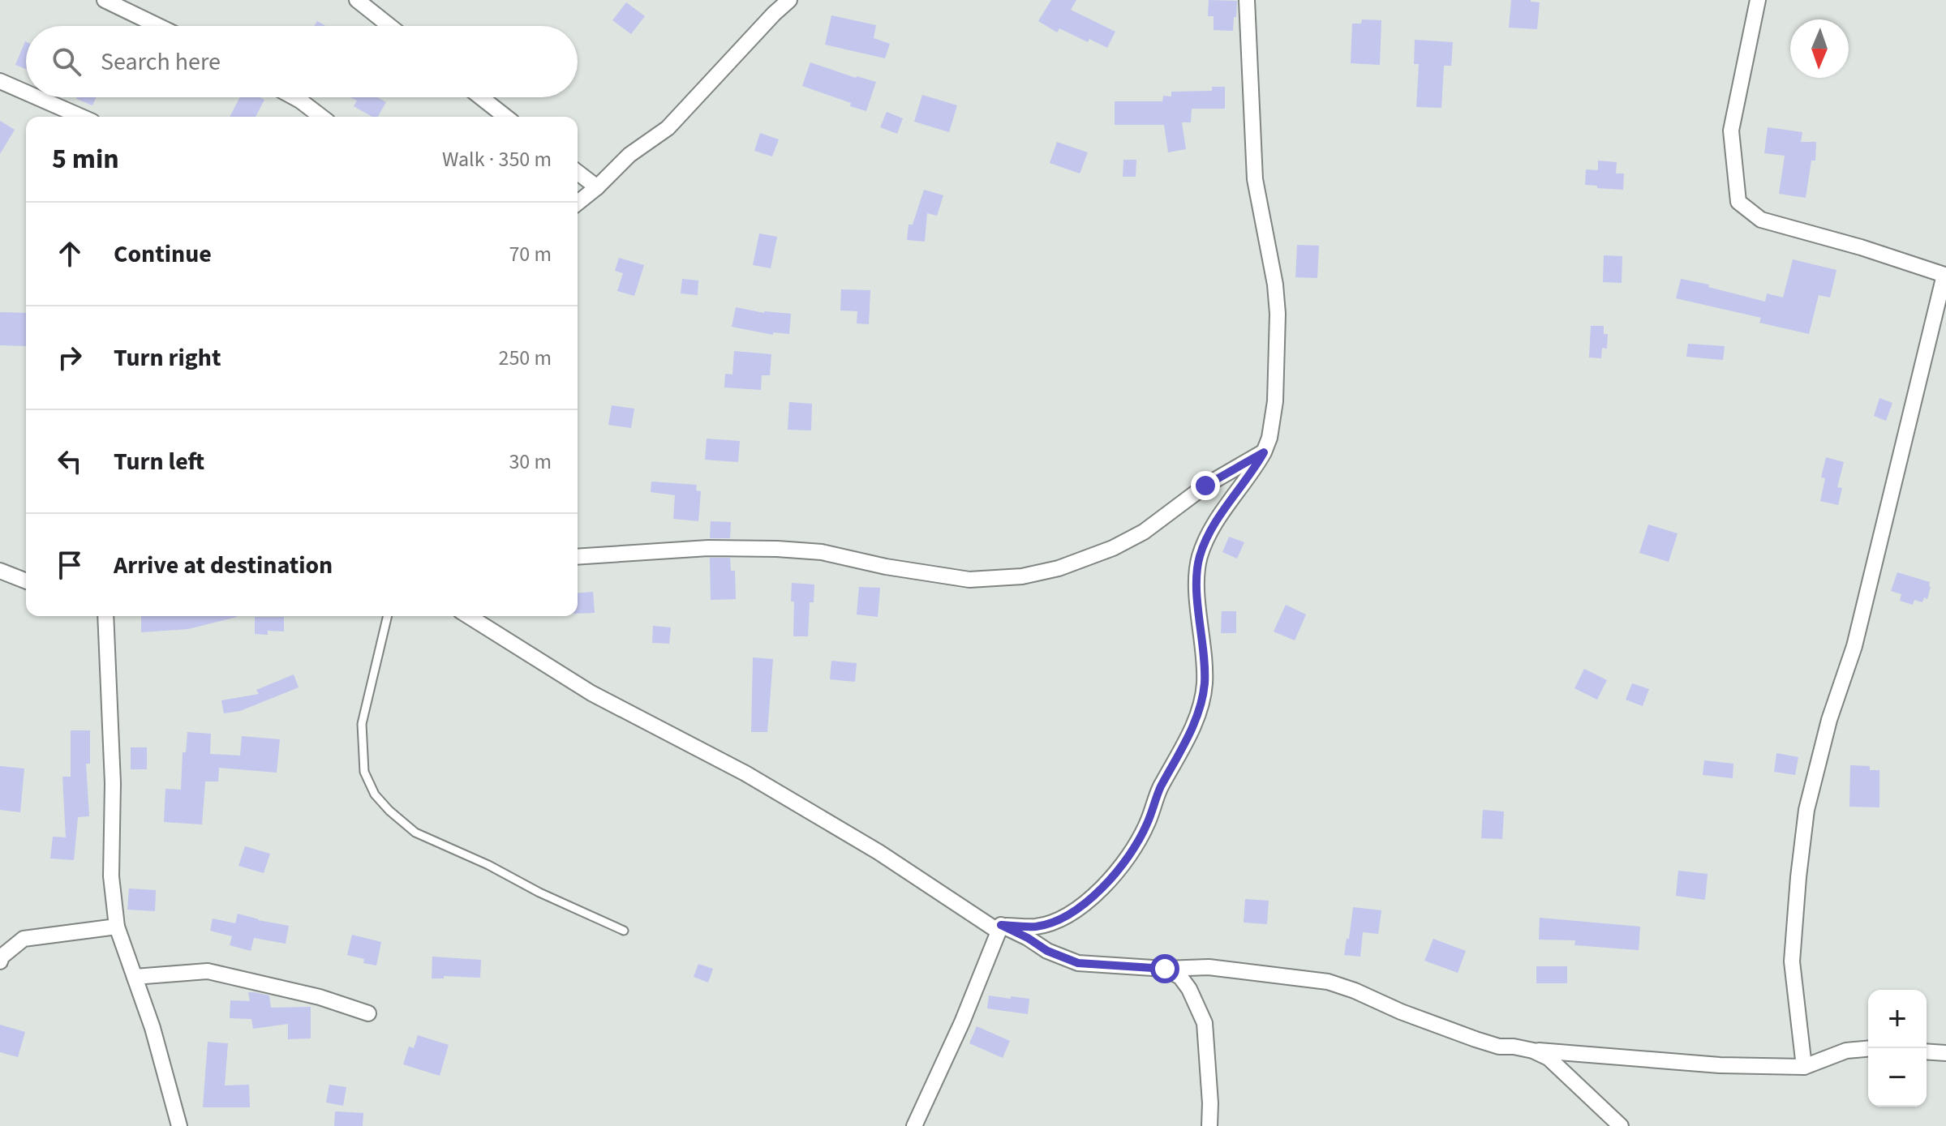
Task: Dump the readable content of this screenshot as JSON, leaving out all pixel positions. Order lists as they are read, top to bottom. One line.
{"north":"bottom","page":{"search":"Search here","heading":["5 min","Walk · 350 m"],"list":[["Continue","70 m"],["Turn right","250 m"],["Turn left","30 m"],"Arrive at destination"],"map_buttons":["+","−"]}}
